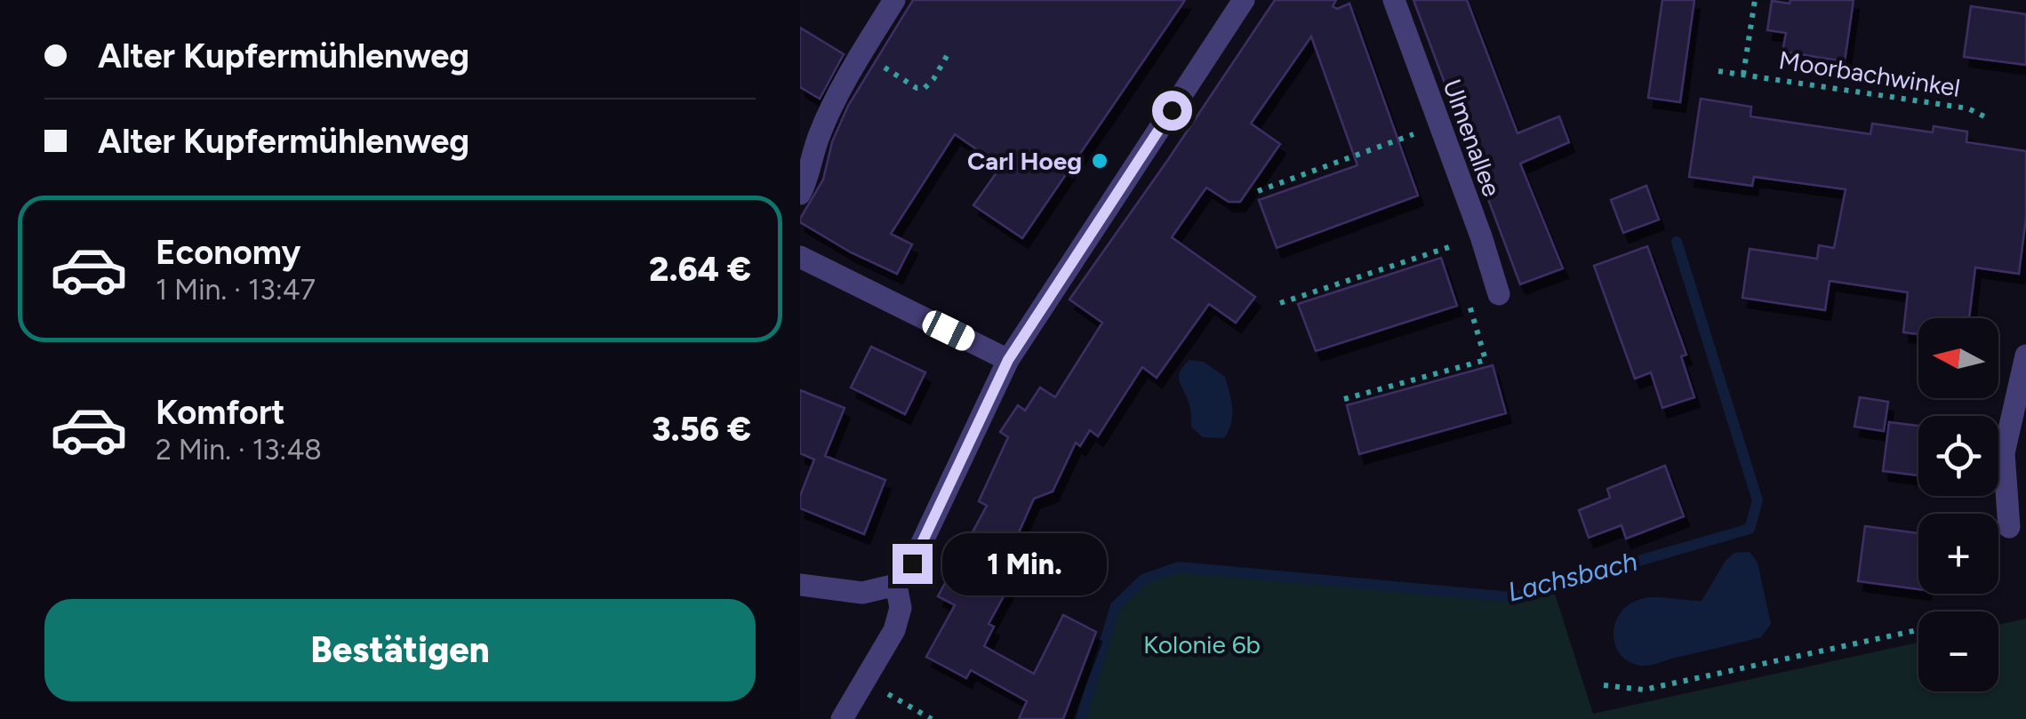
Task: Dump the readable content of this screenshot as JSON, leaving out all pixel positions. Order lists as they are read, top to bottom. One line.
{"streets":{"street":["Ulmenallee"],"path":["Moorbachwinkel"]},"water":["Lachsbach"],"parks":["Kolonie 6b"],"places":["Carl Hoeg"],"north":"left","page":{"banner":["Alter Kupfermühlenweg","Alter Kupfermühlenweg"],"list":[{"name":"Economy","note":"1 Min. · 13:47","value":"2.64 €"},{"name":"Komfort","note":"2 Min. · 13:48","value":"3.56 €"}],"map_buttons":["+","−"],"bubble":"1 Min.","buttons":"Bestätigen"}}
